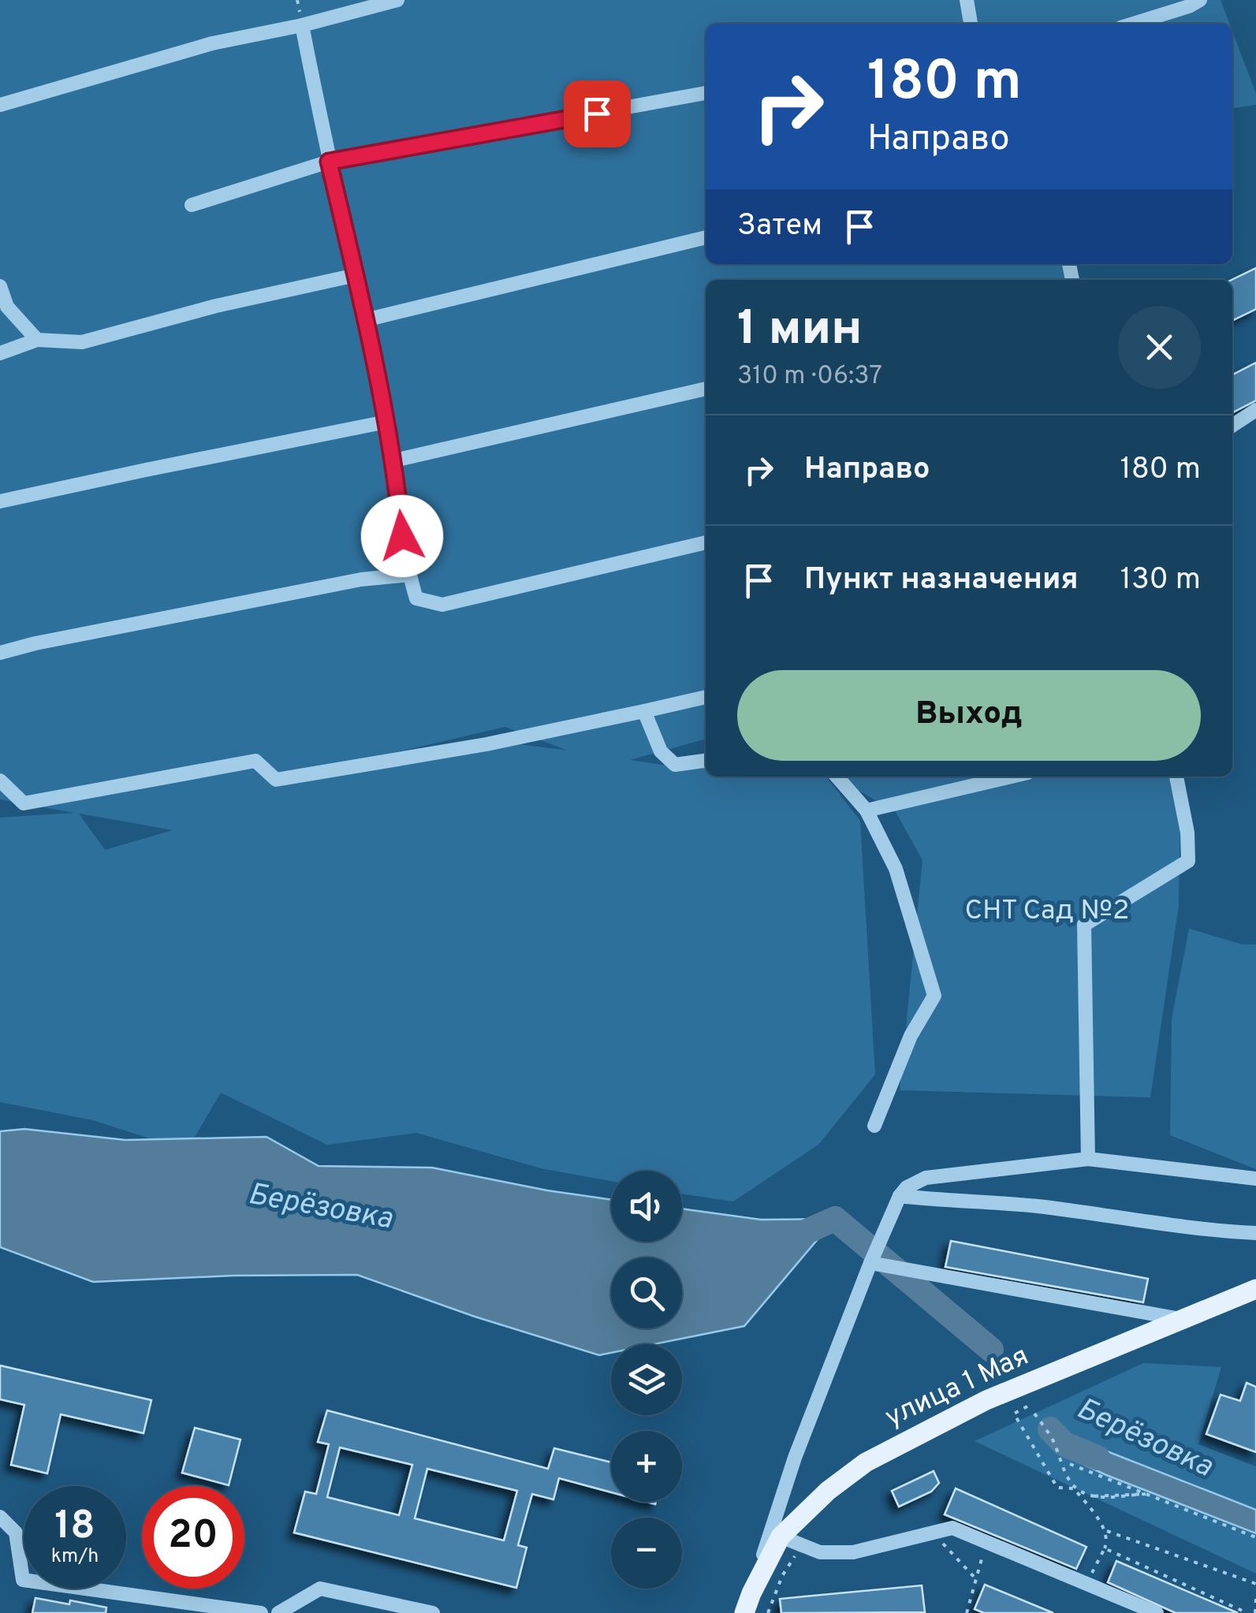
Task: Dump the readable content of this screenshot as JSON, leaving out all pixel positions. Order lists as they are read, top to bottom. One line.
{"streets":{"main road":["улица 1 Мая"]},"water":["Берёзовка"],"parks":["СНТ Сад №2"],"page":{"turn":["180 m","Направо"],"then":"Затем","heading":["1 мин","310 m · 06:37"],"list":[{"name":"Направо","value":"180 m"},{"name":"Пункт назначения","value":"130 m"}],"buttons":"Выход","map_buttons":["+","−"],"speed":"18 km/h","limit":"20"}}
